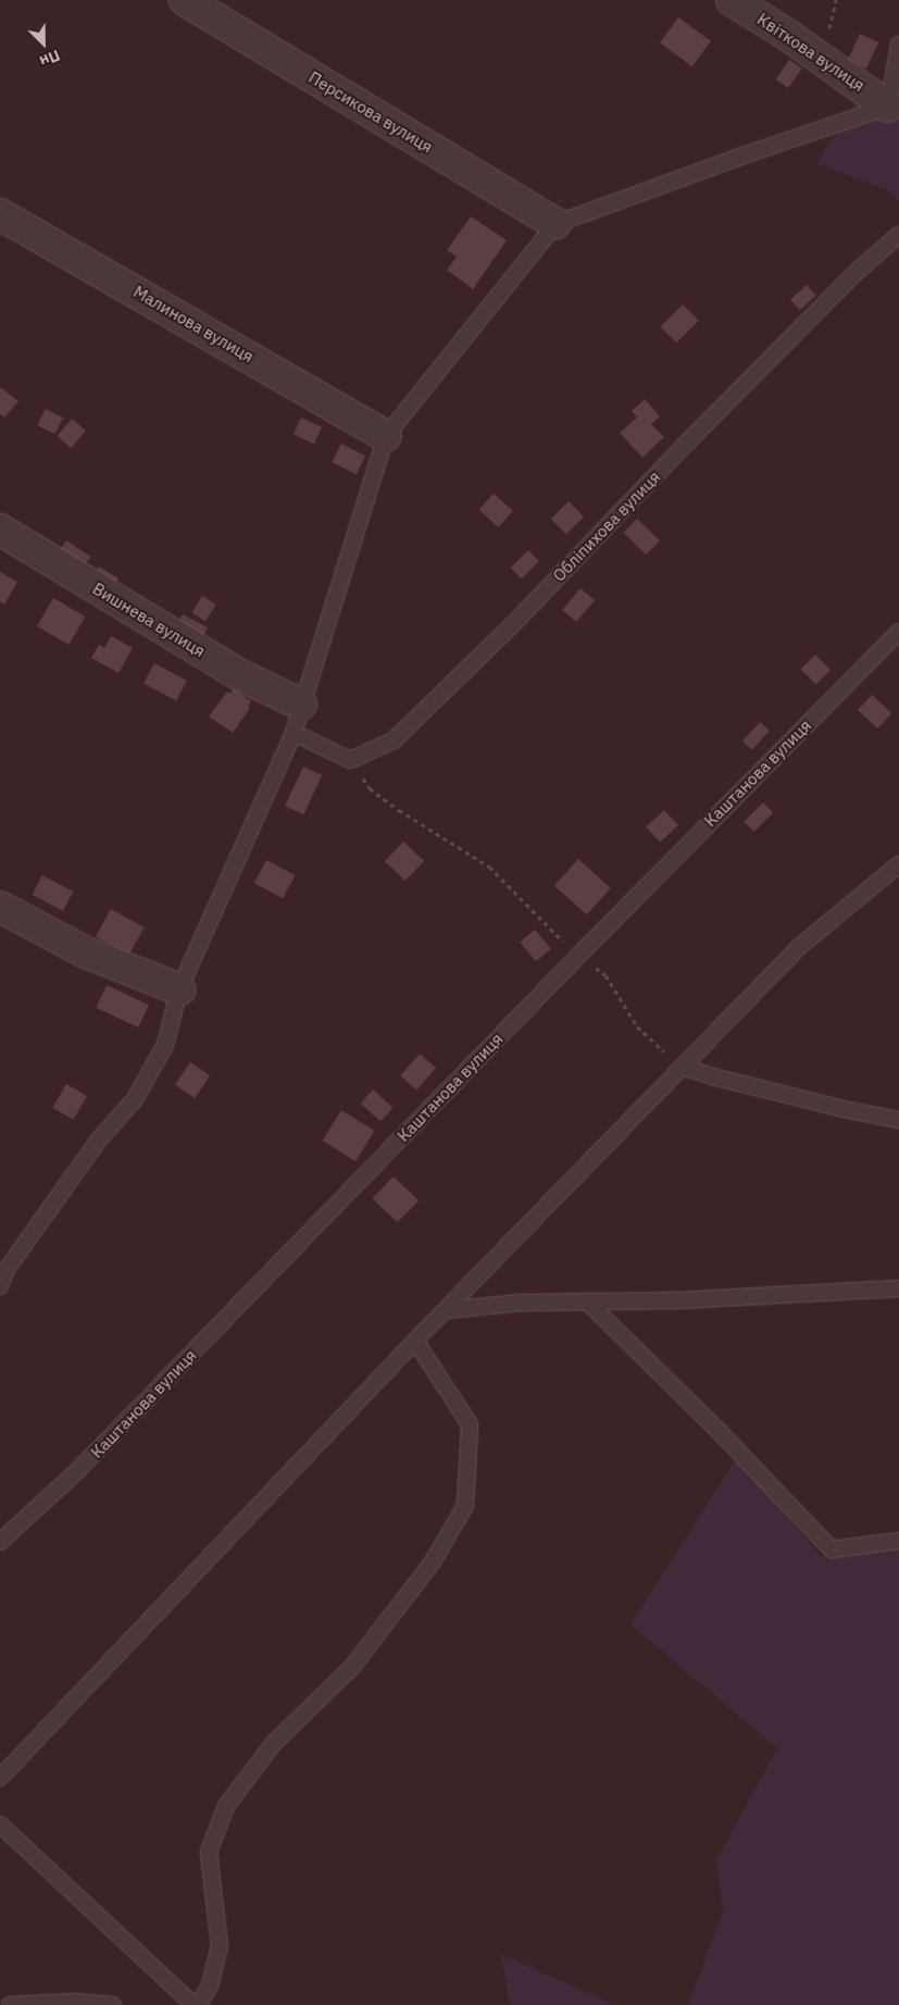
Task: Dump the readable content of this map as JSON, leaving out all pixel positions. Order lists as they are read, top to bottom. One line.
{"streets":{"street":["Квіткова вулиця","Персикова вулиця","Малинова вулиця","Вишнева вулиця"],"lane":["Обліпихова вулиця","Каштанова вулиця"]},"north":"bottom right"}
